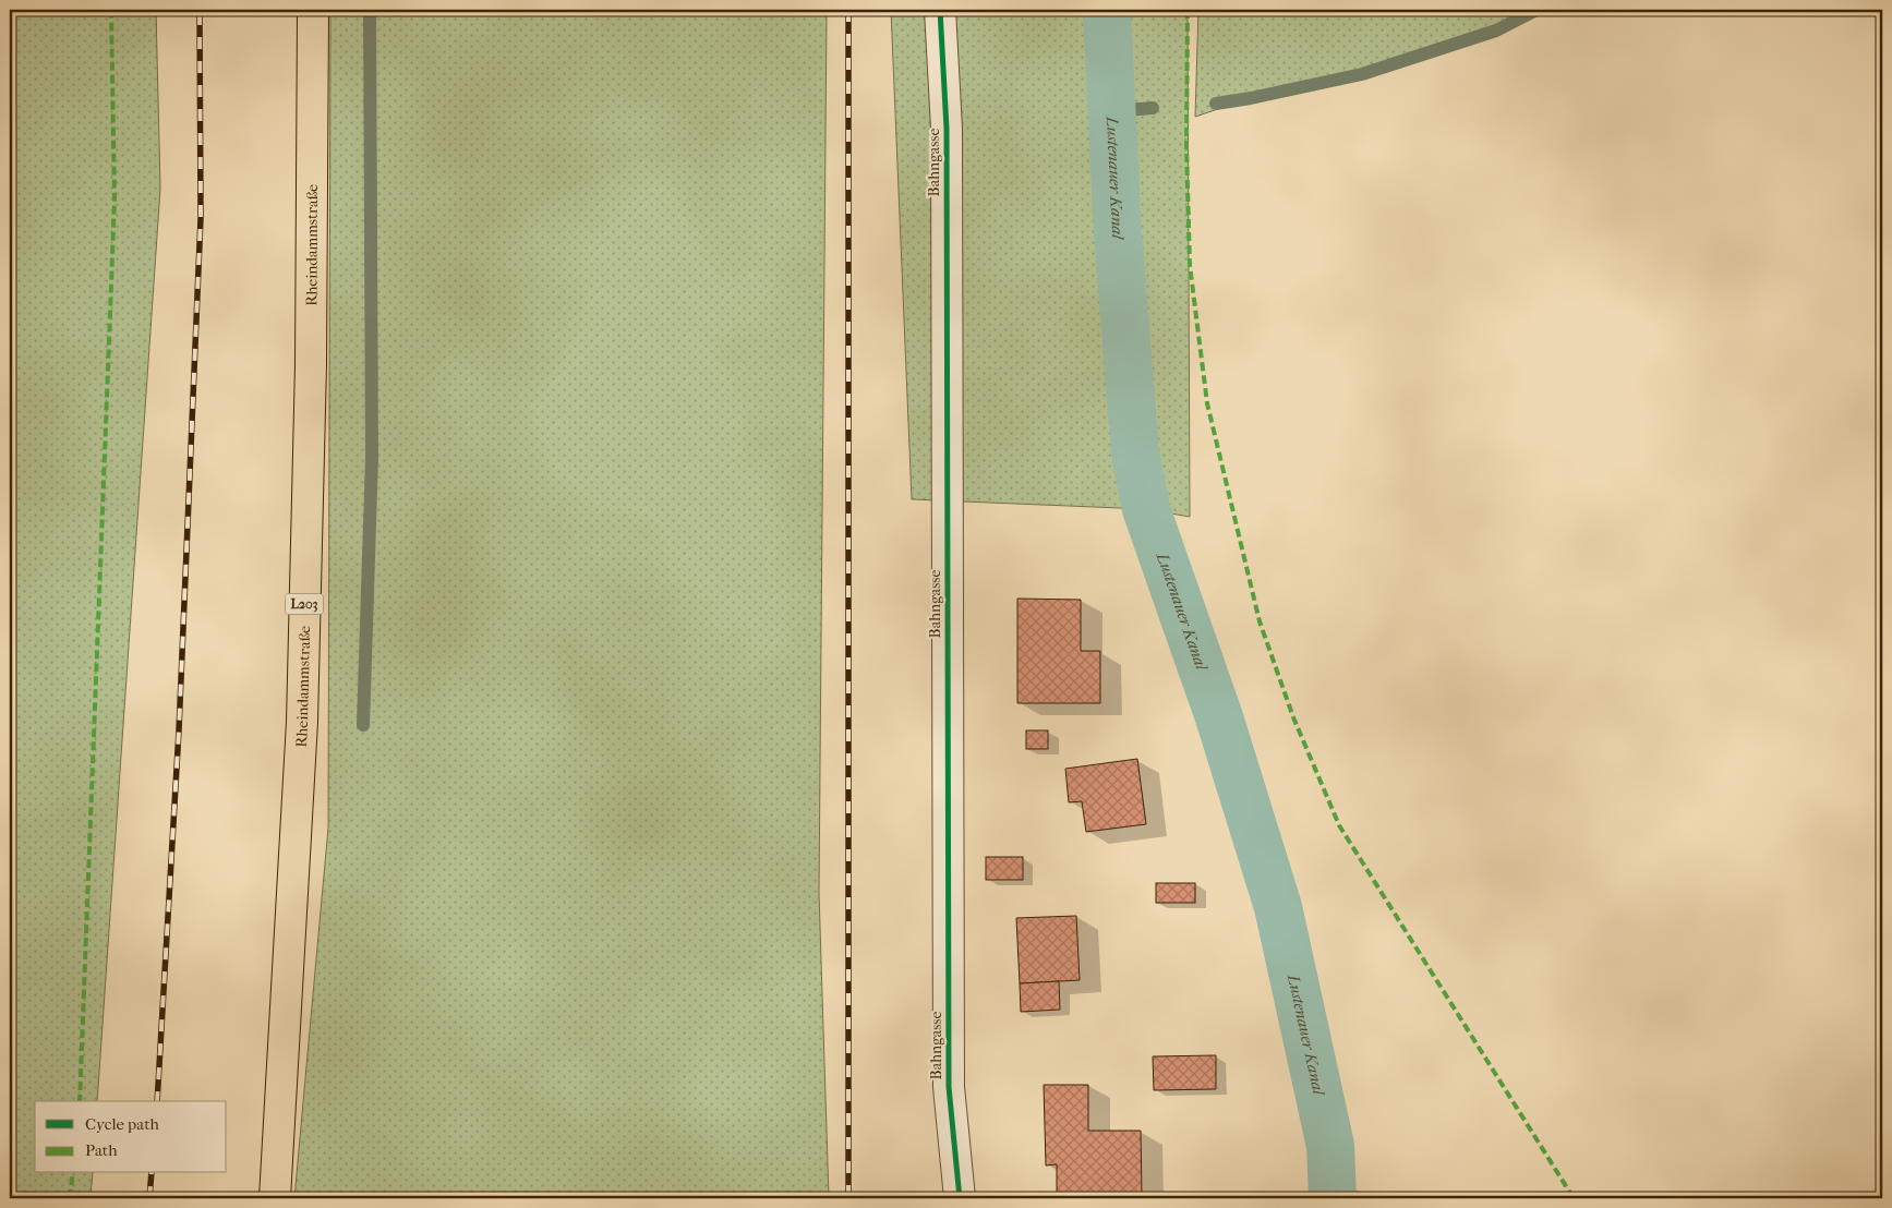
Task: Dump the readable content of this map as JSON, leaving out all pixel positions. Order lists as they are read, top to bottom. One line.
{"streets":{"main road":["Rheindammstraße","L203"],"street":["Bahngasse"]},"water":["Lustenauer Kanal"],"legend":["Cycle path","Path"]}
